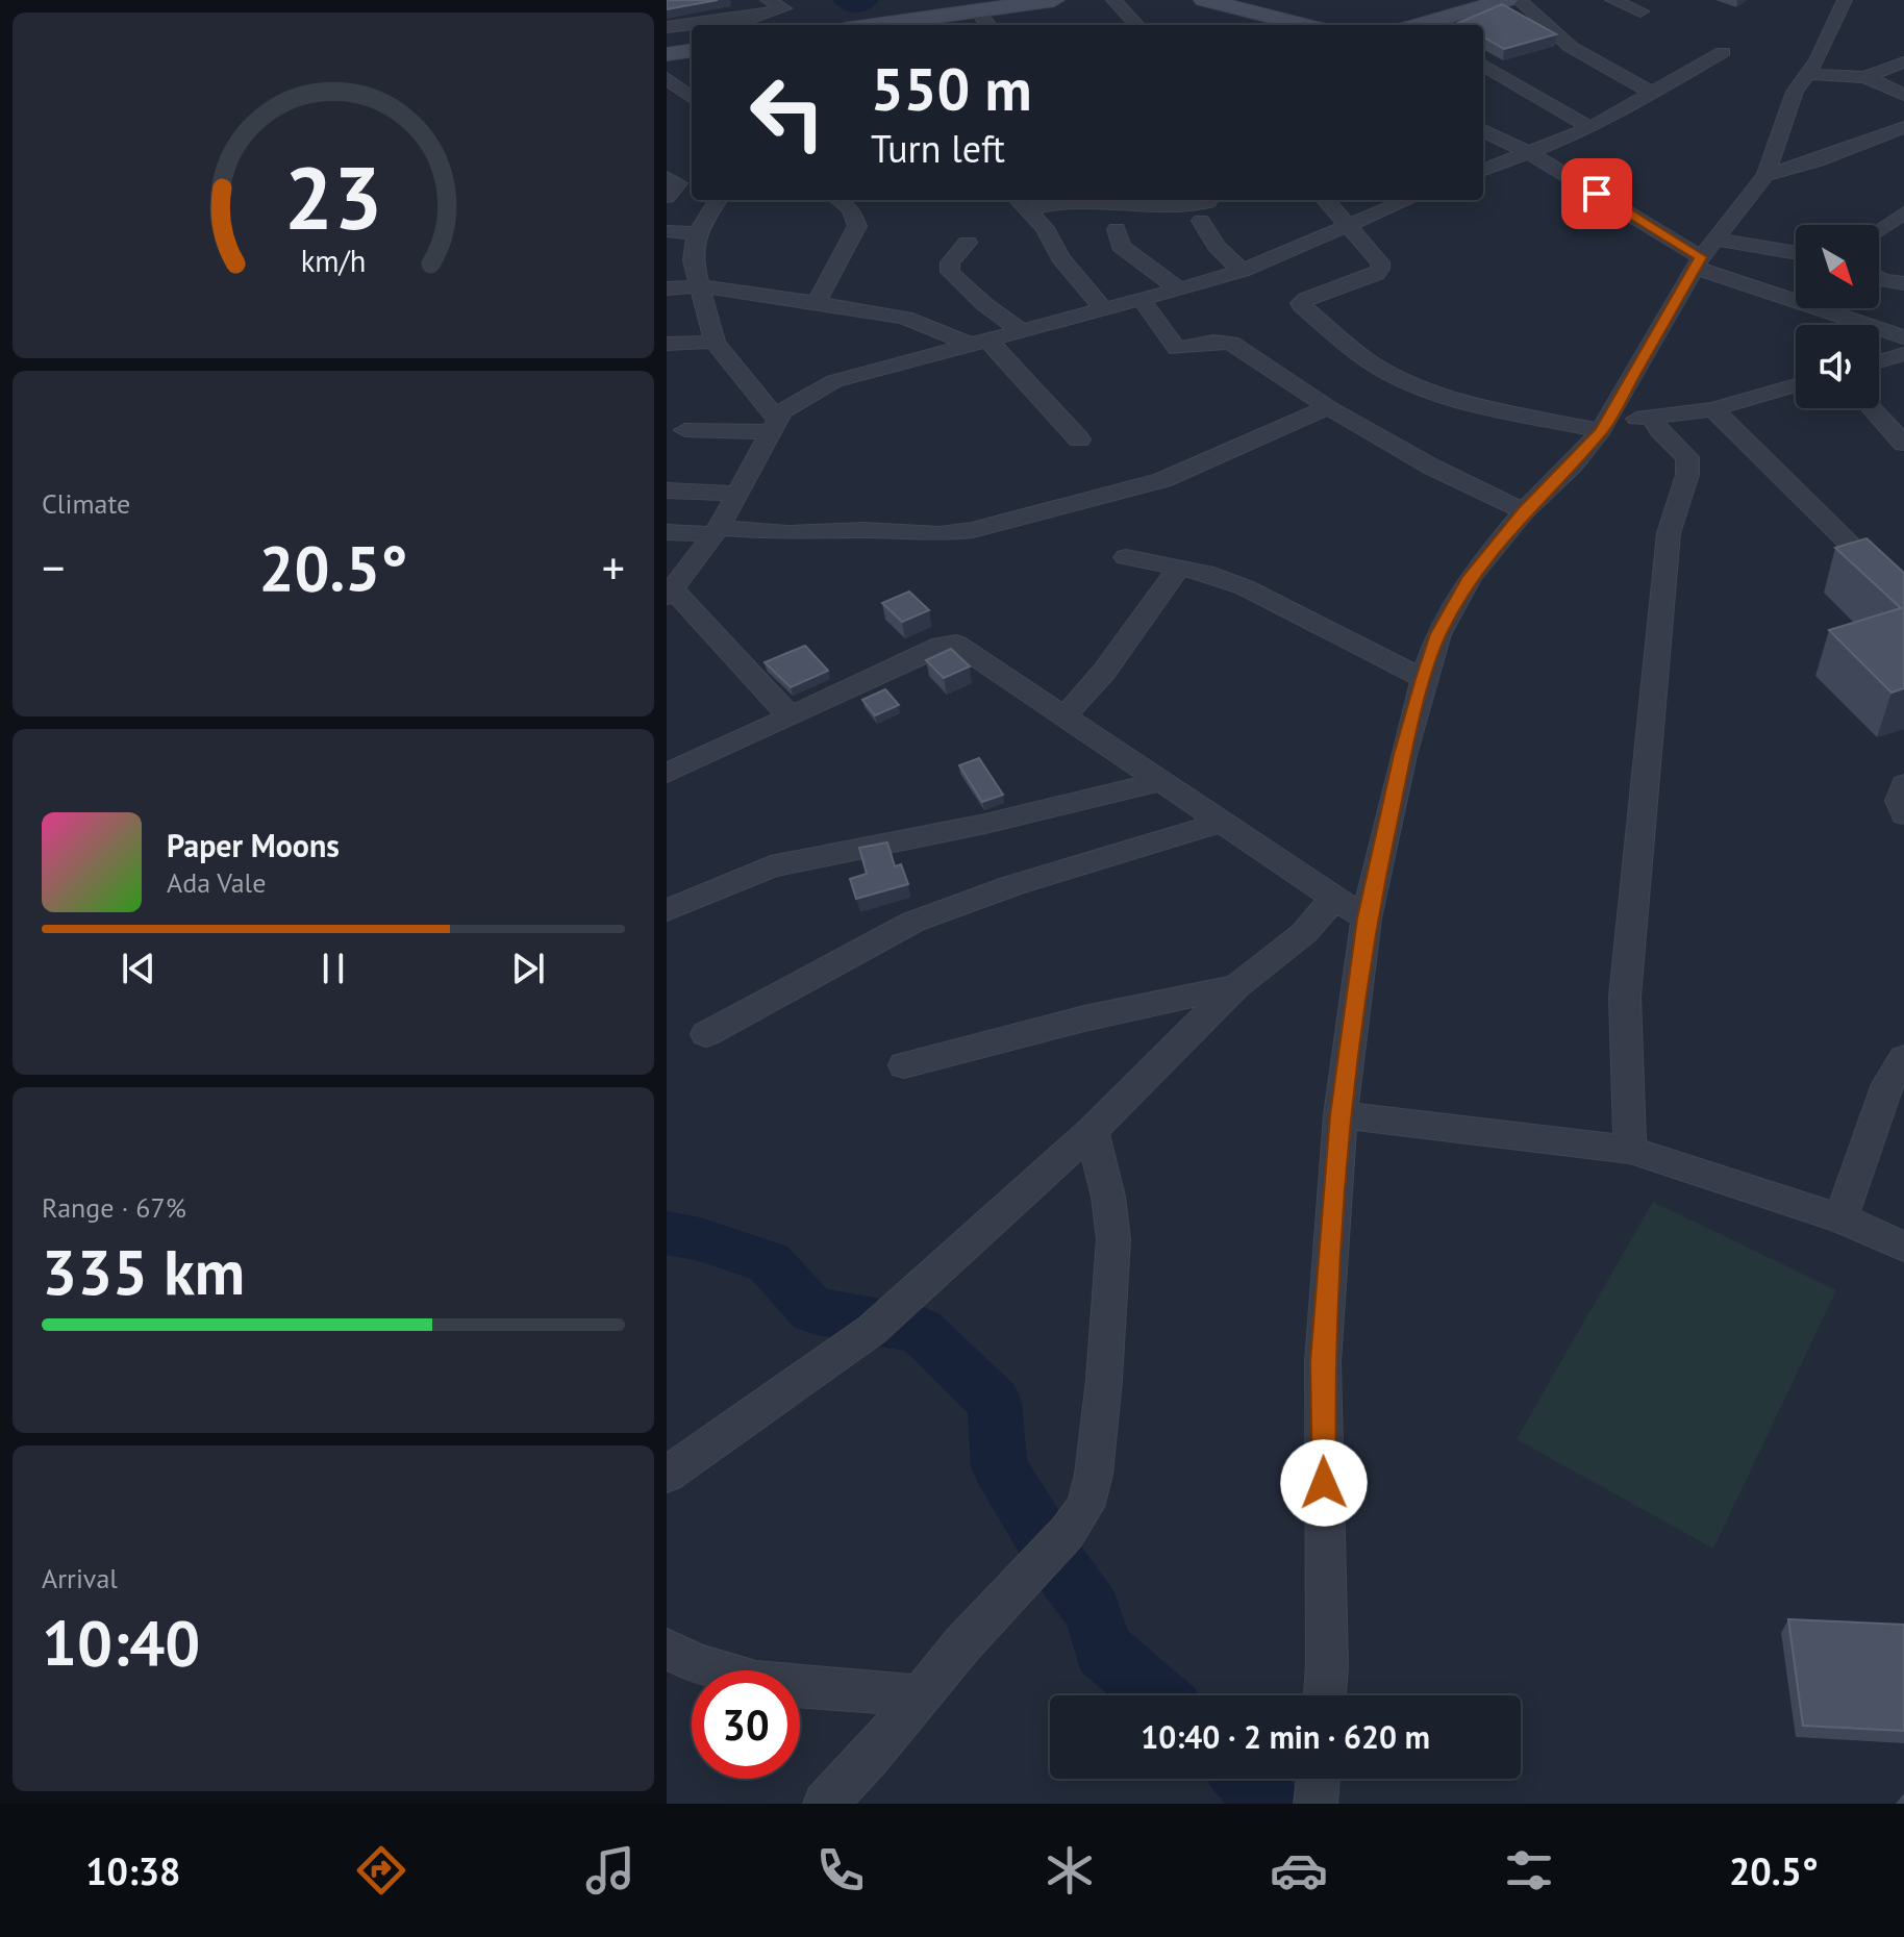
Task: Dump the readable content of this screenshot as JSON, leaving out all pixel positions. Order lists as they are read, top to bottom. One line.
{"north":"bottom right","page":{"turn":["550 m","Turn left"],"tile":["Climate",["Range · 67%","335 km"],["Arrival","10:40"]],"heat":["−","20.5°","+"],"song":["Paper Moons","Ada Vale"],"limit":"30","trip":"10:40 · 2 min · 620 m","tabs":["10:38","20.5°"],"gauge":["23","km/h"]}}
